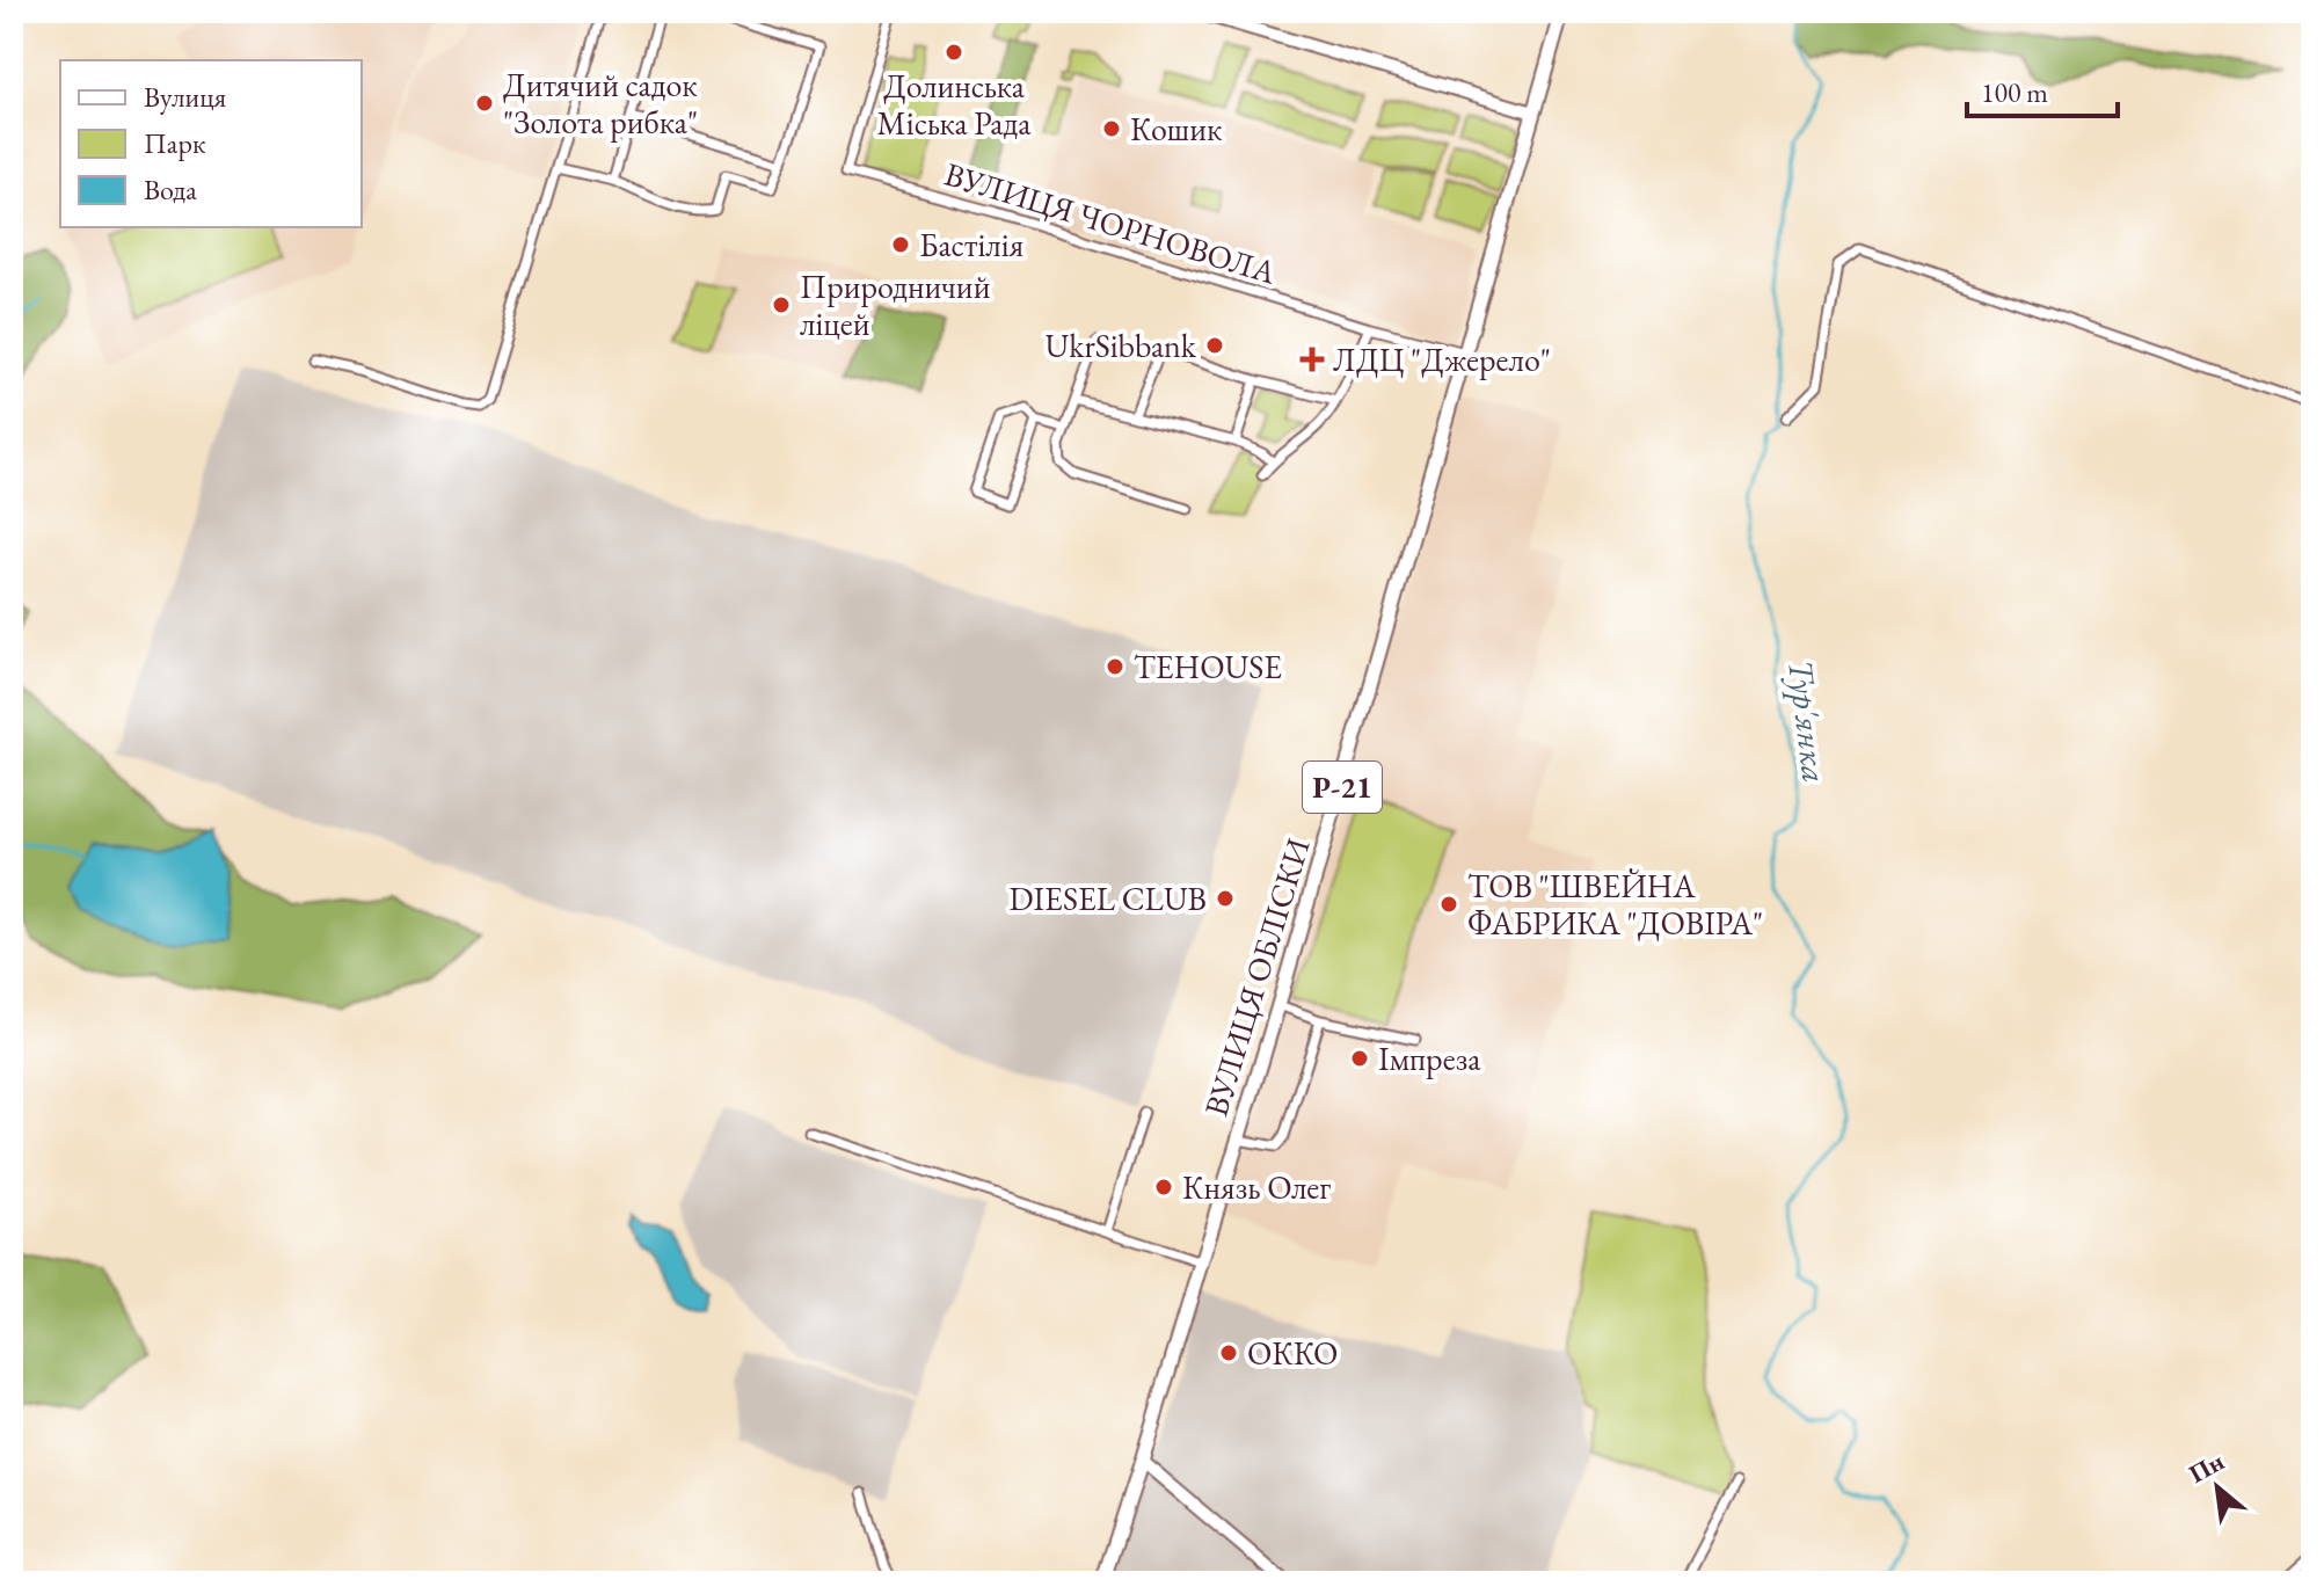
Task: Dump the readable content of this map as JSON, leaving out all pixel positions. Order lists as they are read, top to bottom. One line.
{"streets":{"main road":["Р-21","ВУЛИЦЯ ОБЛІСКИ"],"street":["ВУЛИЦЯ ЧОРНОВОЛА"]},"crossings":[["ВУЛИЦЯ ЧОРНОВОЛА","ВУЛИЦЯ ОБЛІСКИ"]],"water":["Тур'янка"],"places":{"other":["Долинська Міська Рада","Дитячий садок \"Золота рибка\"","Кошик","Бастілія","Природничий ліцей","UkrSibbank","TEHOUSE","DIESEL CLUB","ТОВ \"ШВЕЙНА ФАБРИКА \"ДОВІРА\"","Імпреза","Князь Олег","ОККО"],"health":["ЛДЦ \"Джерело\""]},"legend":["Вулиця","Парк","Вода"],"scale_bar":"100 m","north":"top left"}
